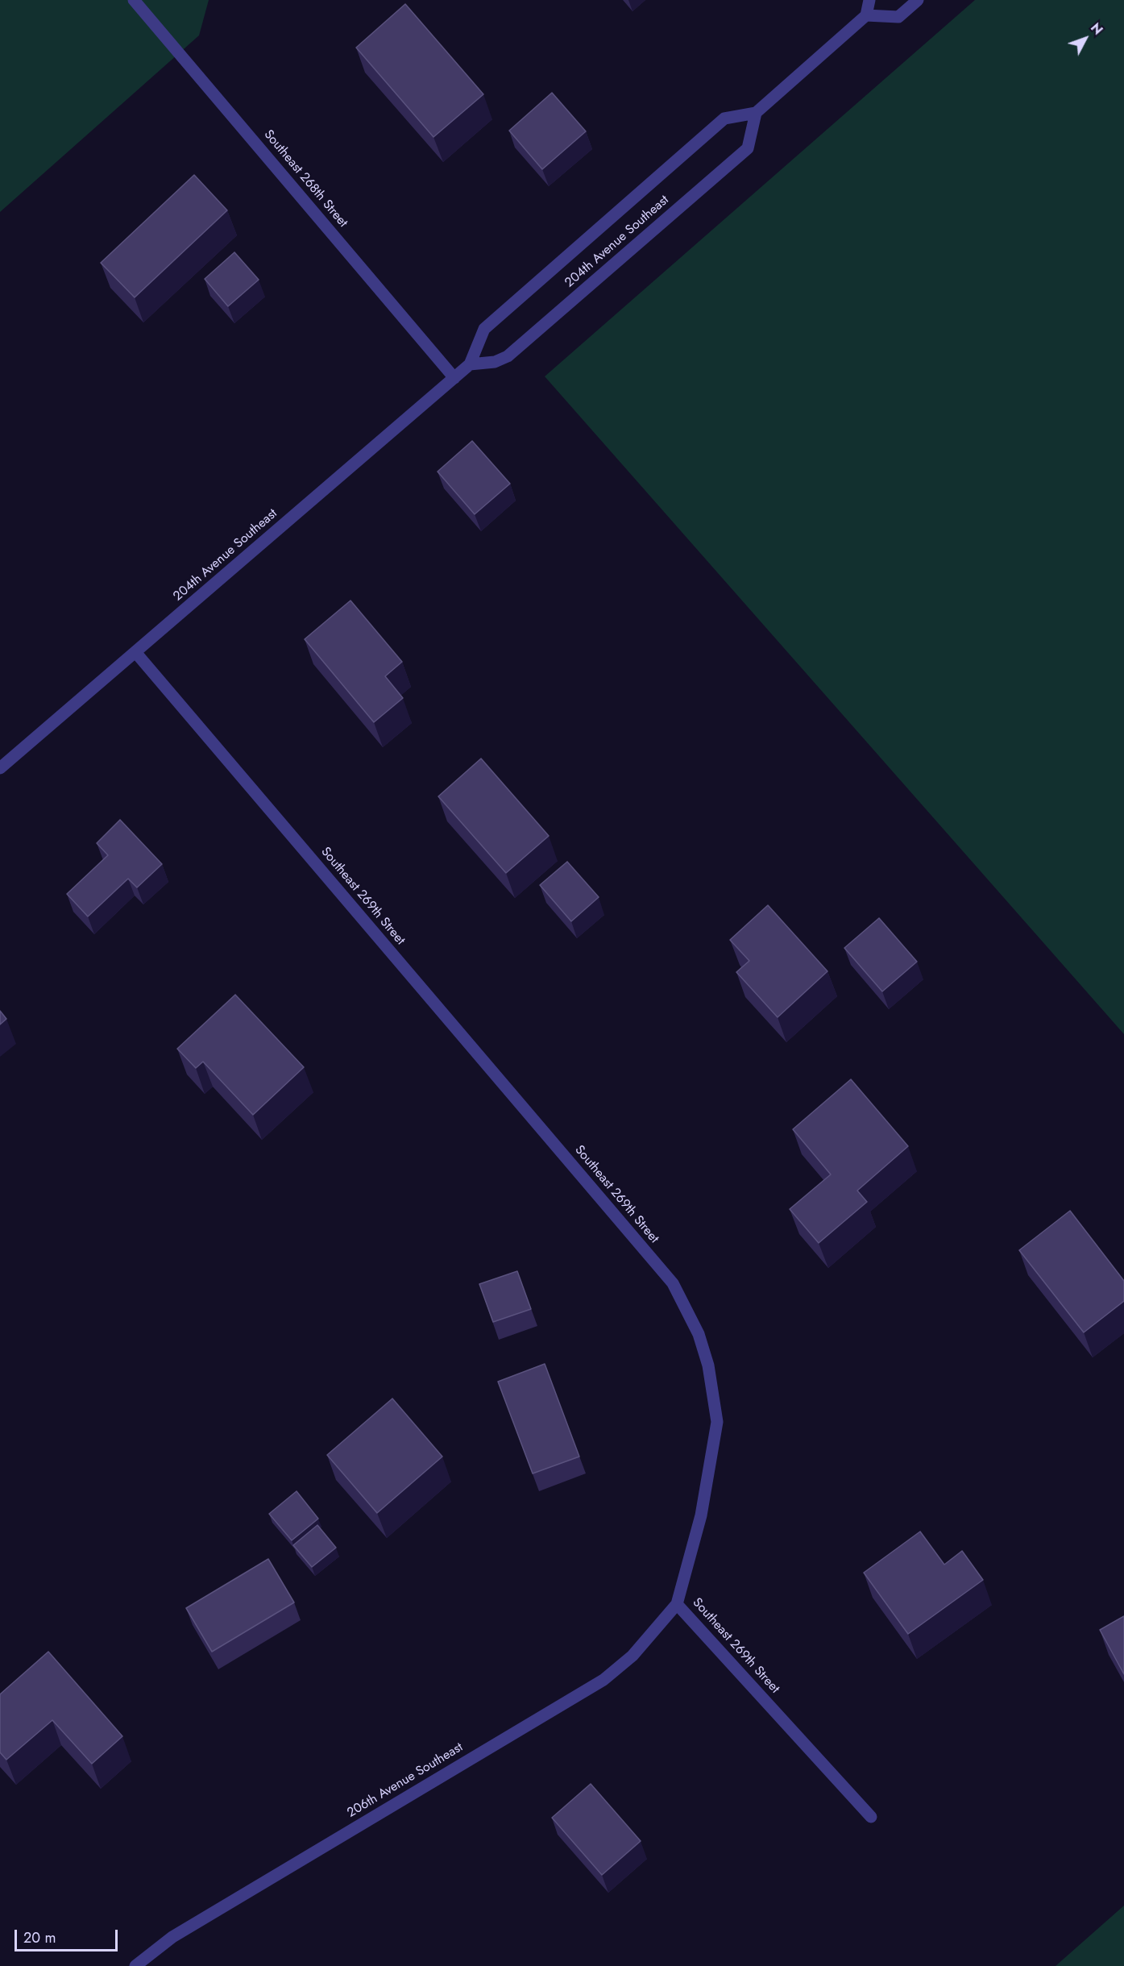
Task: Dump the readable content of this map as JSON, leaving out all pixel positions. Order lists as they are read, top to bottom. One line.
{"streets":{"street":["Southeast 268th Street","204th Avenue Southeast","Southeast 269th Street","206th Avenue Southeast"]},"crossings":[["Southeast 268th Street","204th Avenue Southeast"],["204th Avenue Southeast","Southeast 269th Street"],["Southeast 269th Street","206th Avenue Southeast"]],"scale_bar":"20 m","north":"top right"}
